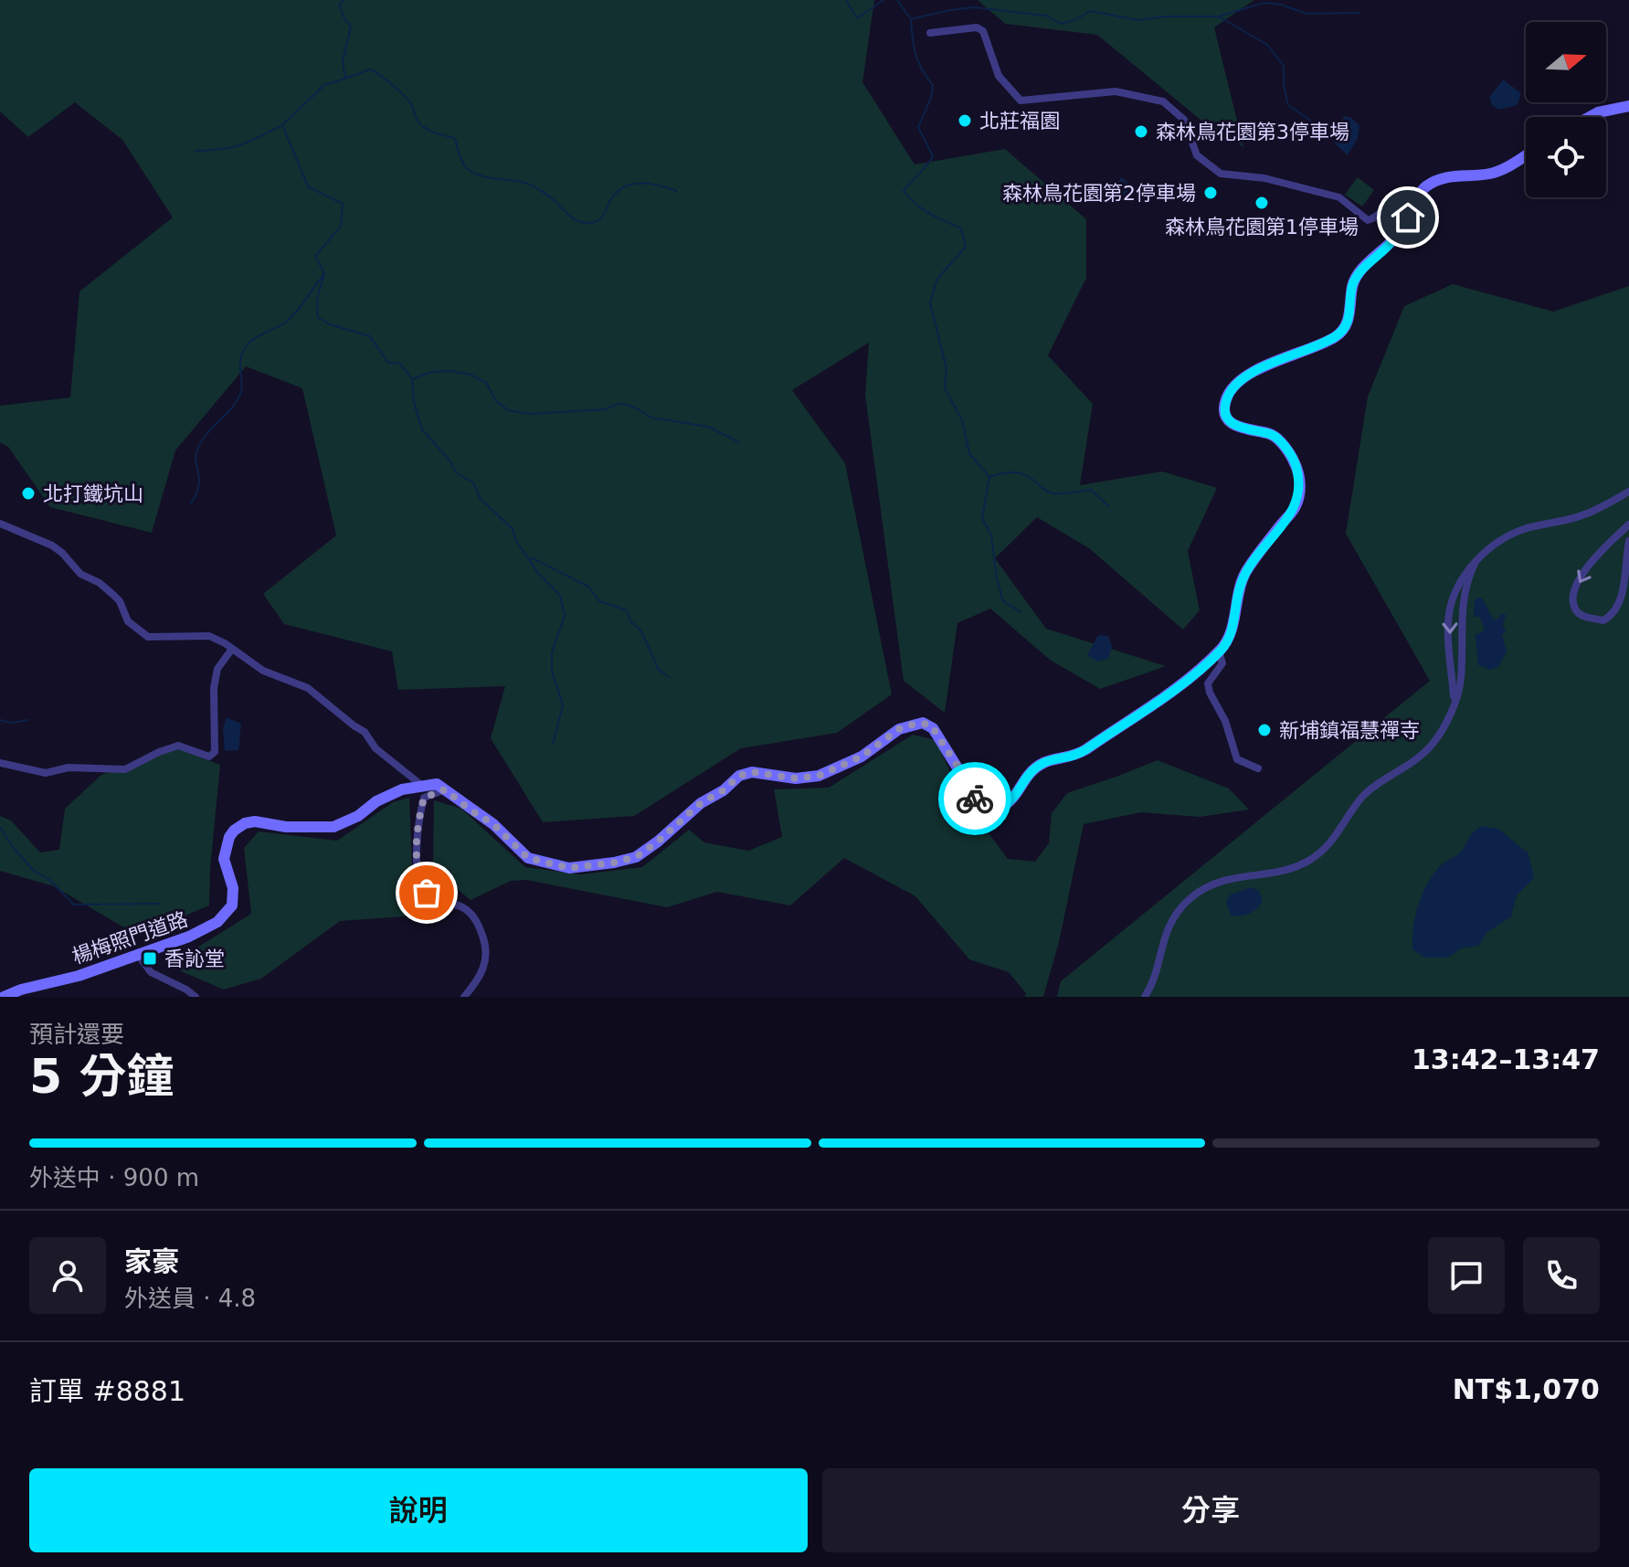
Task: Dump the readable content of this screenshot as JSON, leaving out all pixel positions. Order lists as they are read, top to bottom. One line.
{"streets":{"street":["楊梅照門道路"]},"places":{"other":["北莊福園","森林鳥花園第3停車場","森林鳥花園第2停車場","森林鳥花園第1停車場","北打鐵坑山","新埔鎮福慧禪寺"],"transit":["香訫堂"]},"north":"right","page":{"heading":["5 分鐘","預計還要","13:42–13:47"],"panel":["家豪","外送員 · 4.8","訂單 #8881","NT$1,070"],"bar":"外送中 · 900 m","buttons":["說明","分享"]}}
